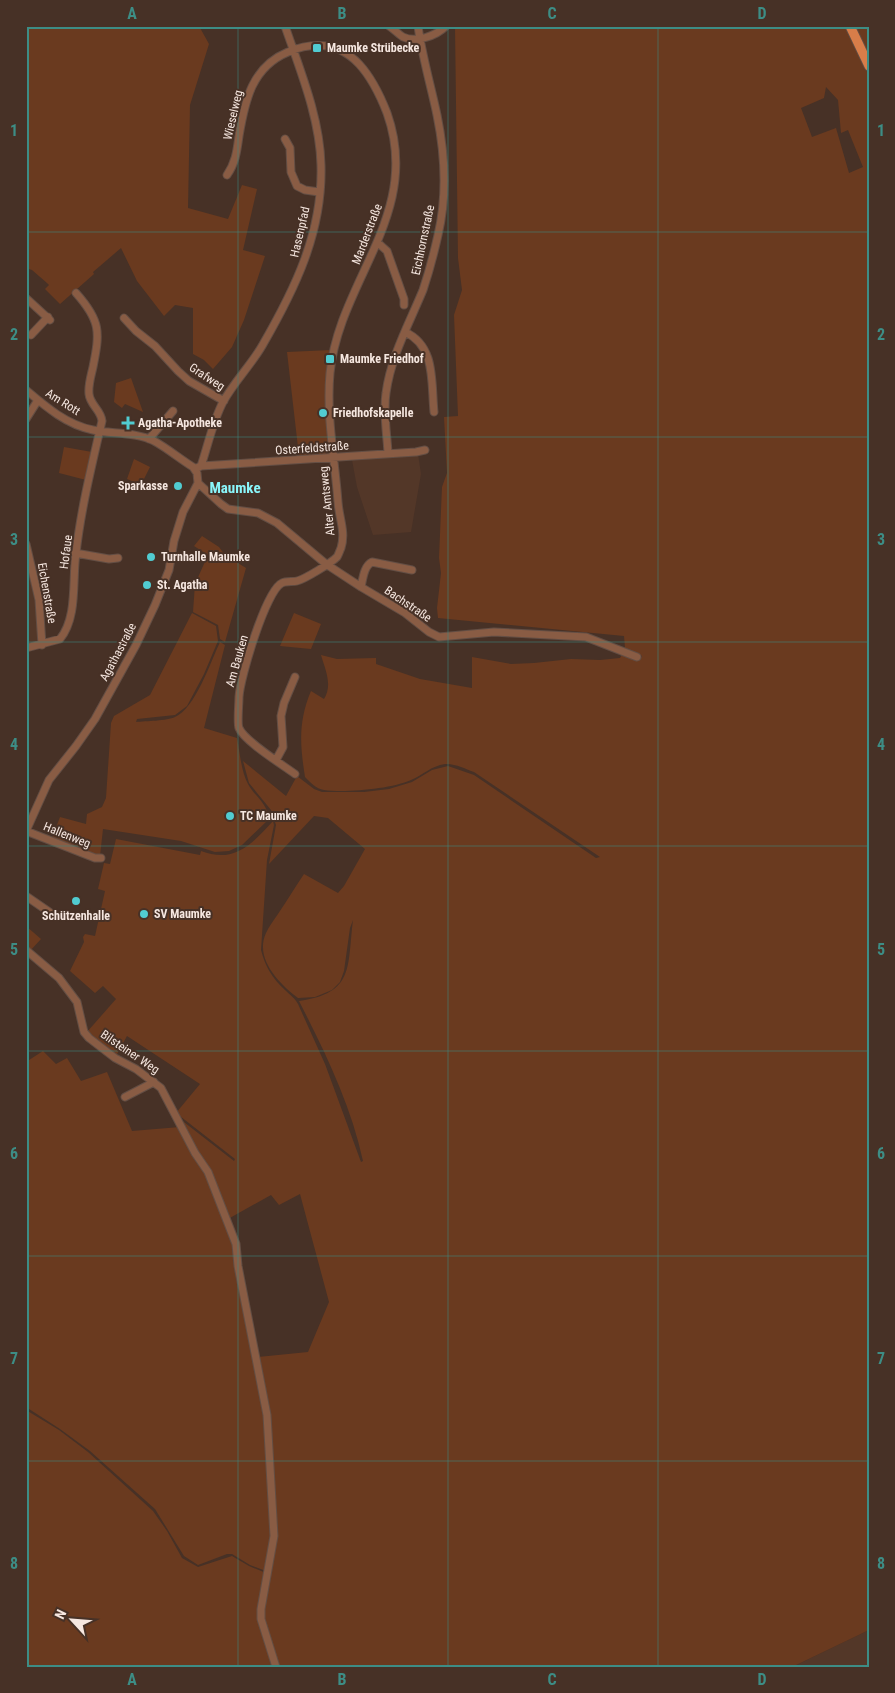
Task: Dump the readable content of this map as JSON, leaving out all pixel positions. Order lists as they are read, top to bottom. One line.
{"streets":{"street":["Wieselweg","Hasenpfad","Marderstraße","Eichhornstraße","Grafweg","Am Rott","Osterfeldstraße","Alter Amtsweg","Hofaue","Eichenstraße","Bachstraße","Agathastraße","Am Bauken","Hallenweg","Bilsteiner Weg"]},"crossings":[["Wieselweg","Hasenpfad"],["Wieselweg","Marderstraße"],["Hasenpfad","Marderstraße"],["Hasenpfad","Grafweg"],["Marderstraße","Osterfeldstraße"],["Marderstraße","Alter Amtsweg"],["Eichhornstraße","Osterfeldstraße"],["Grafweg","Am Rott"],["Grafweg","Osterfeldstraße"],["Am Rott","Osterfeldstraße"],["Am Rott","Hofaue"],["Osterfeldstraße","Alter Amtsweg"],["Alter Amtsweg","Bachstraße"],["Alter Amtsweg","Am Bauken"],["Hofaue","Eichenstraße"],["Bachstraße","Agathastraße"],["Bachstraße","Am Bauken"],["Agathastraße","Hallenweg"]],"districts":["Maumke"],"places":{"transit":["Maumke Strübecke","Maumke Friedhof"],"other":["Friedhofskapelle","Sparkasse","Turnhalle Maumke","St. Agatha","TC Maumke","Schützenhalle","SV Maumke"],"health":["Agatha-Apotheke"]},"north":"top left","grid":{"columns":["A","B","C","D"],"rows":["1","2","3","4","5","6","7","8"]}}
